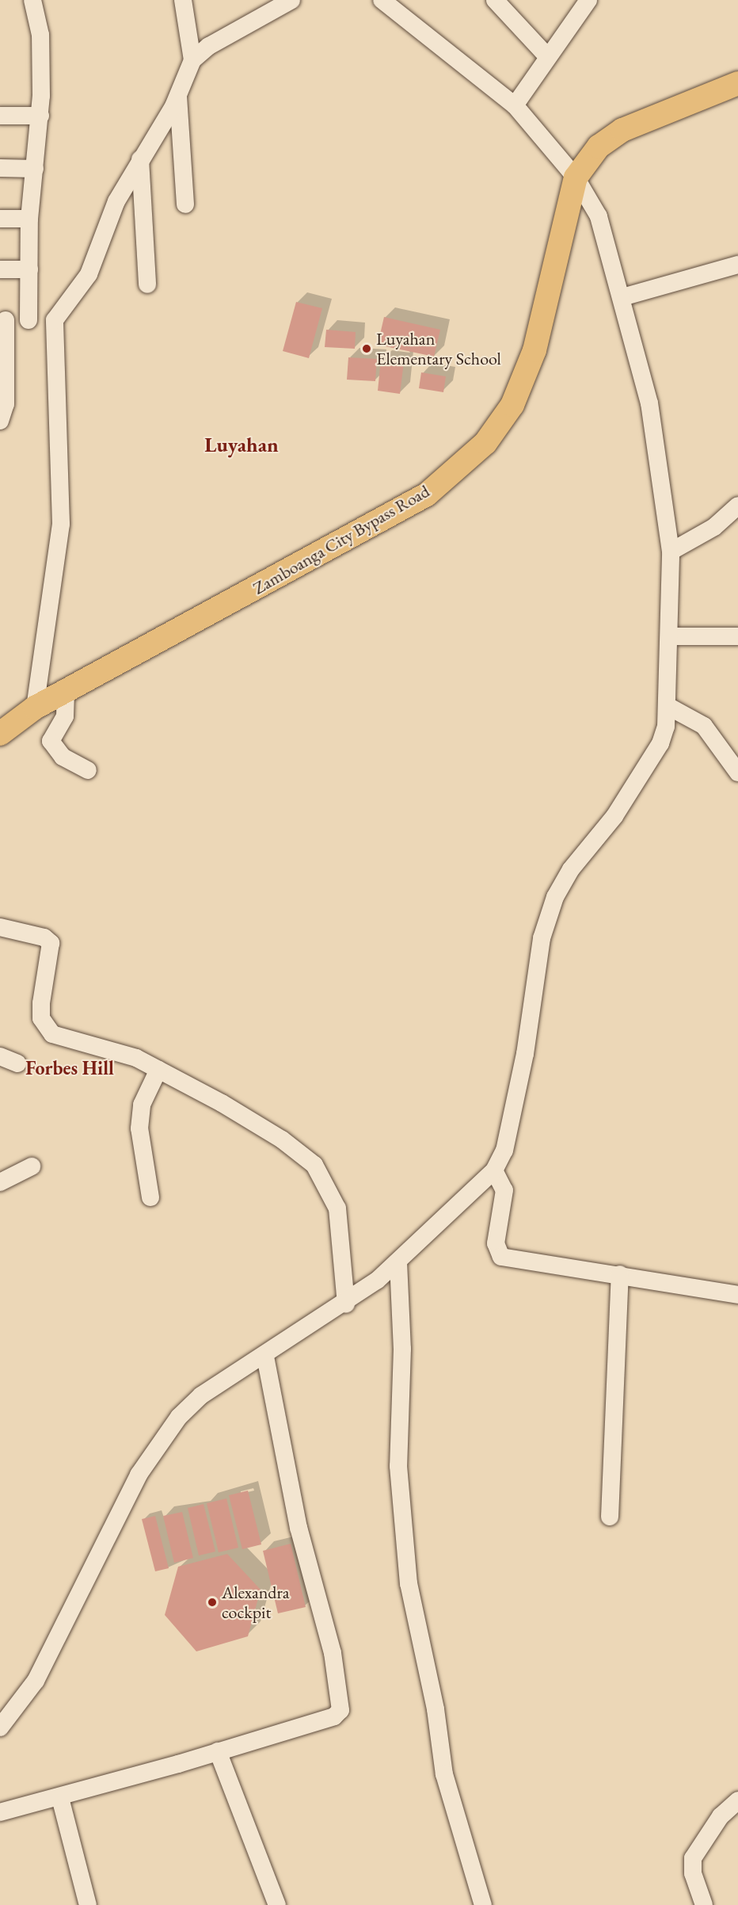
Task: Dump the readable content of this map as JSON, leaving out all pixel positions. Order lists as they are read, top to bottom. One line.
{"streets":{"main road":["Zamboanga City Bypass Road"]},"districts":["Luyahan","Forbes Hill"],"places":["Luyahan Elementary School","Alexandra cockpit"]}
